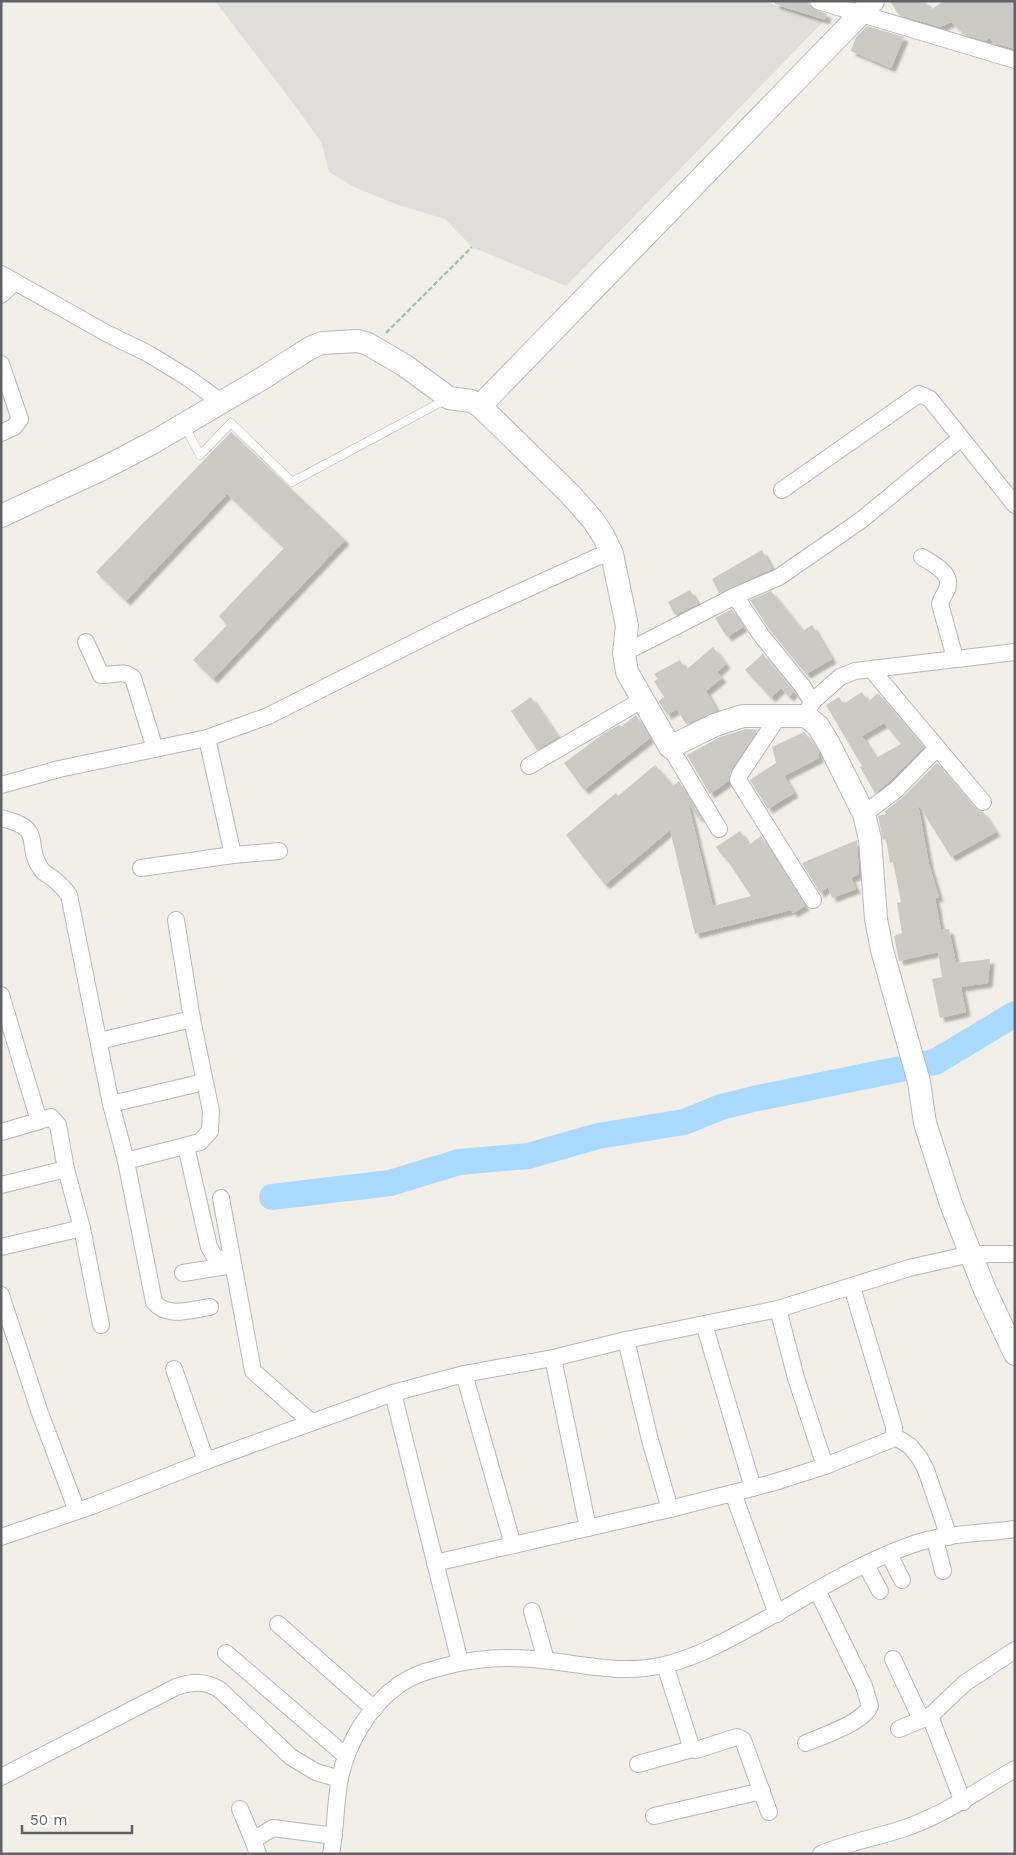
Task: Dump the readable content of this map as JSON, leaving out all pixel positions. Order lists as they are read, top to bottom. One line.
{"scale_bar":"50 m"}
